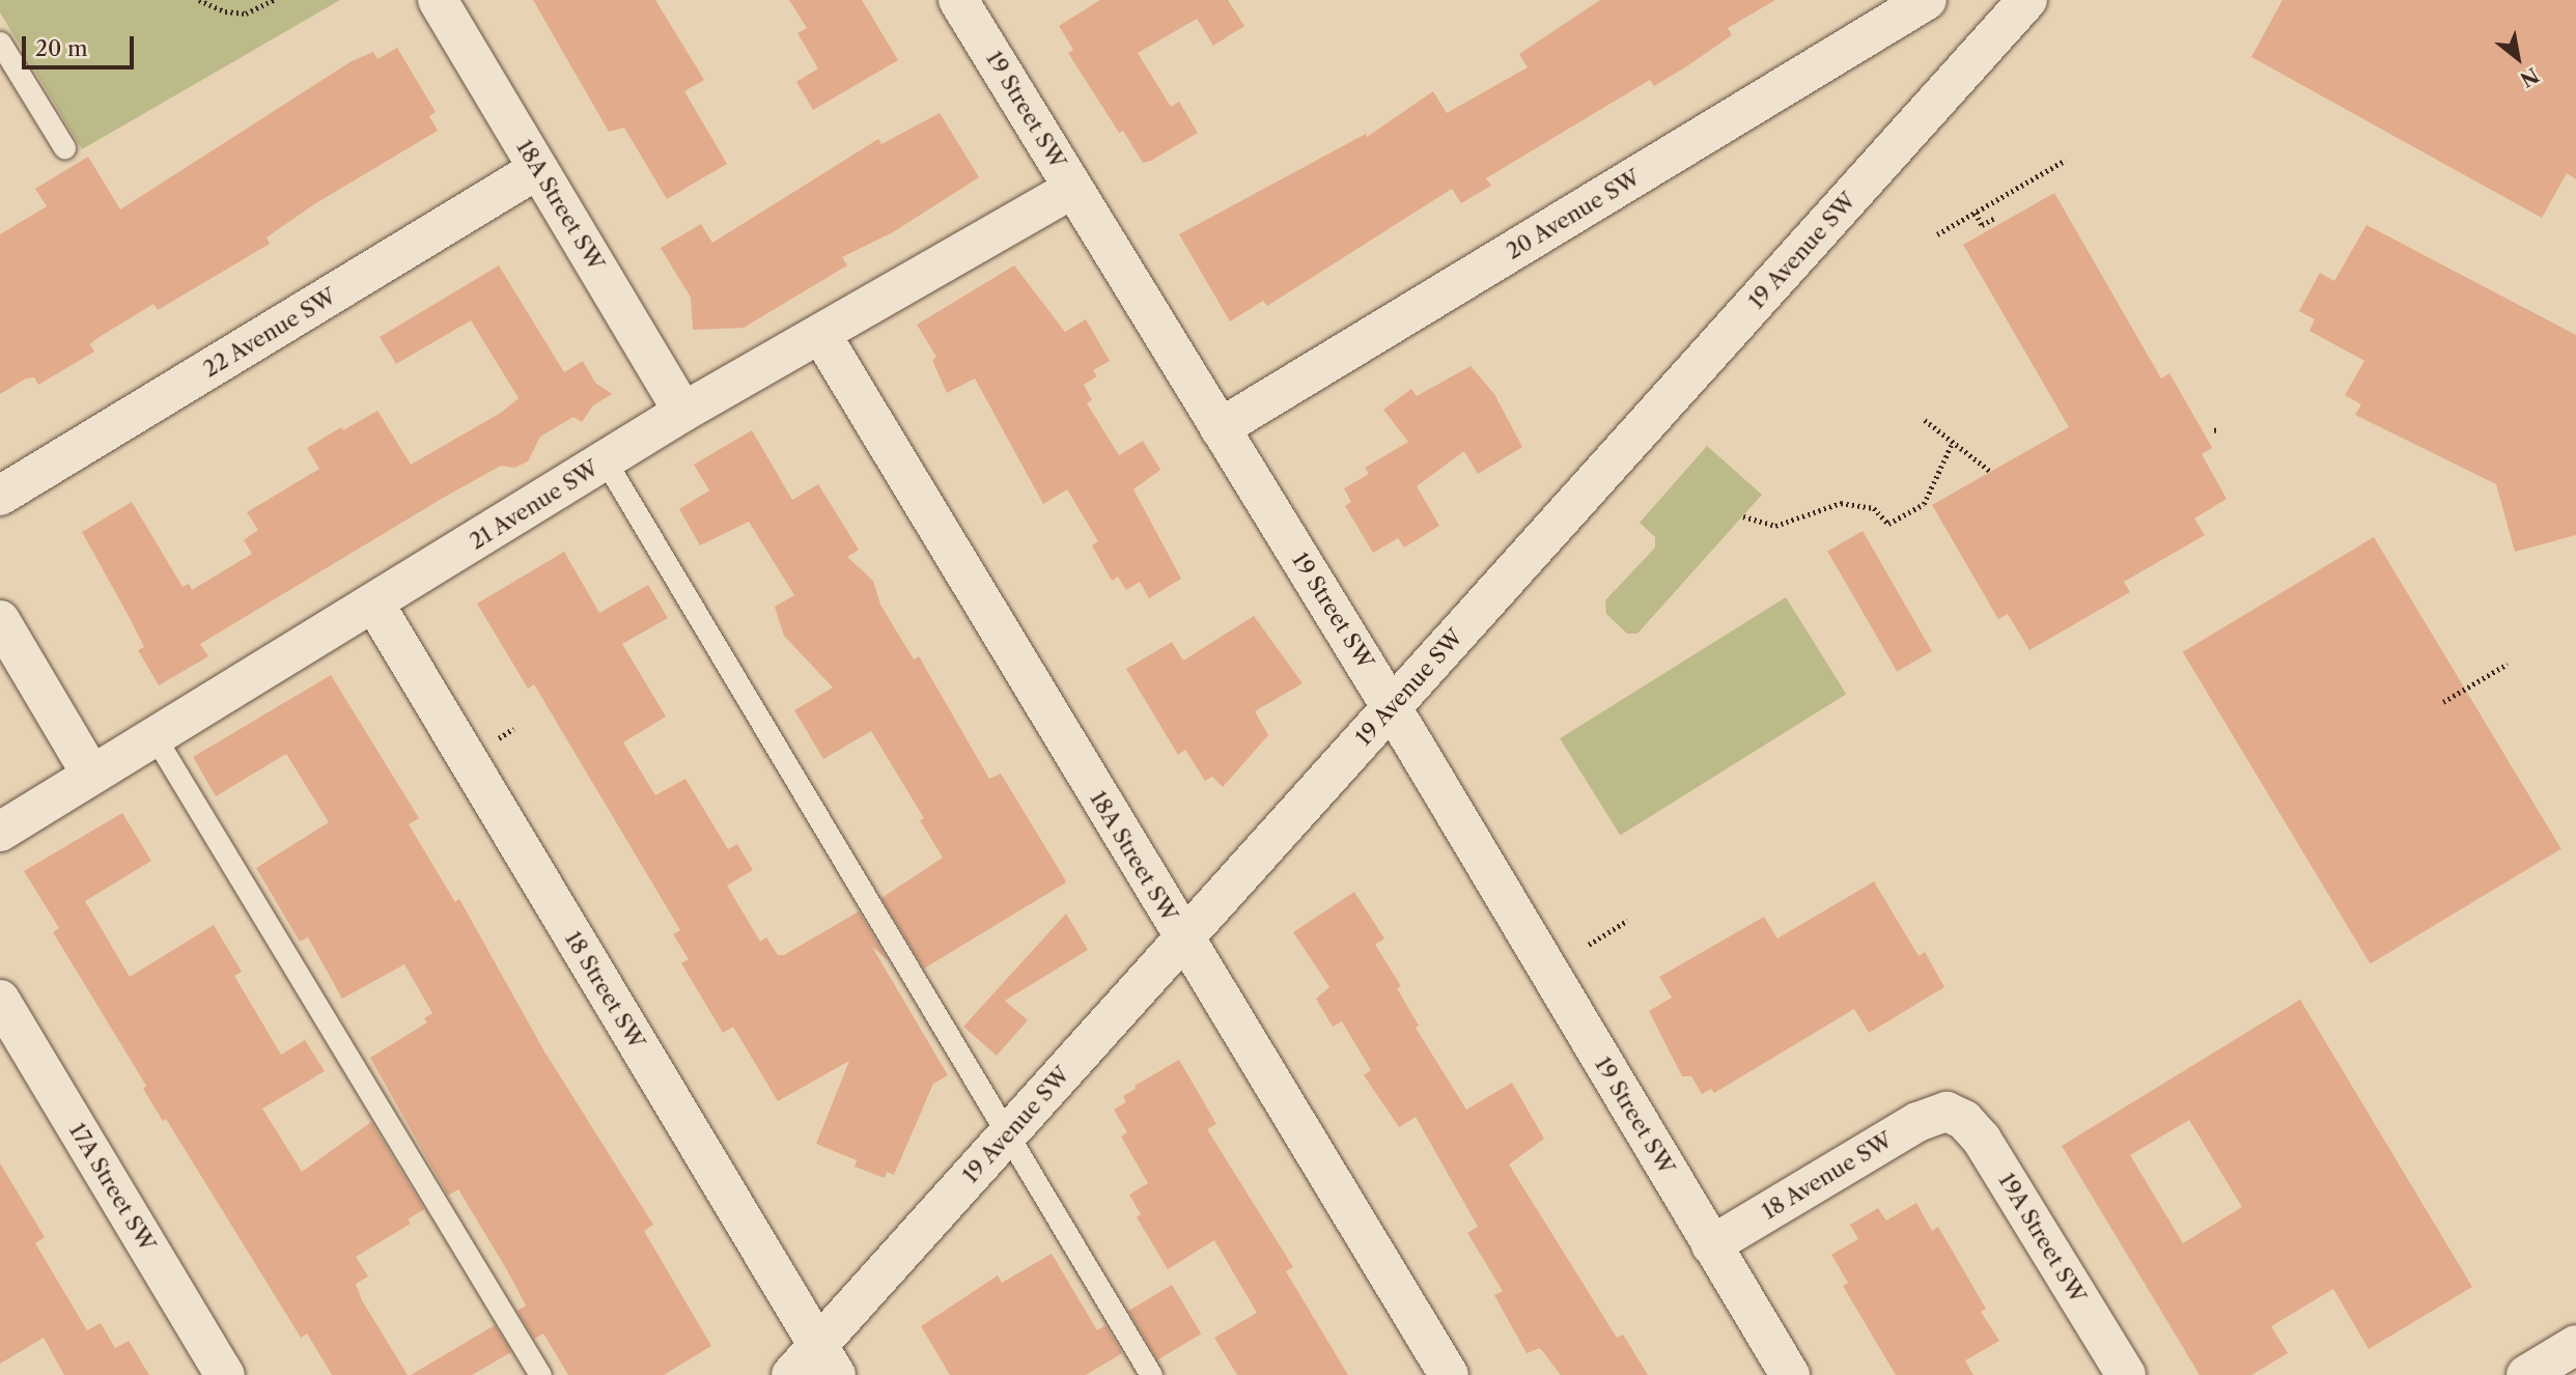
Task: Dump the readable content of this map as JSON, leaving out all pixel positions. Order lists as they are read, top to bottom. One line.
{"streets":{"street":["19 Street SW","18A Street SW","20 Avenue SW","19 Avenue SW","22 Avenue SW","21 Avenue SW","18 Street SW","18 Avenue SW","17A Street SW","19A Street SW"]},"crossings":[["19 Street SW","20 Avenue SW"],["19 Street SW","19 Avenue SW"],["19 Street SW","21 Avenue SW"],["19 Street SW","18 Avenue SW"],["18A Street SW","19 Avenue SW"],["18A Street SW","22 Avenue SW"],["18A Street SW","21 Avenue SW"],["19 Avenue SW","18 Street SW"],["21 Avenue SW","18 Street SW"],["18 Avenue SW","19A Street SW"]],"scale_bar":"20 m","north":"bottom right"}
